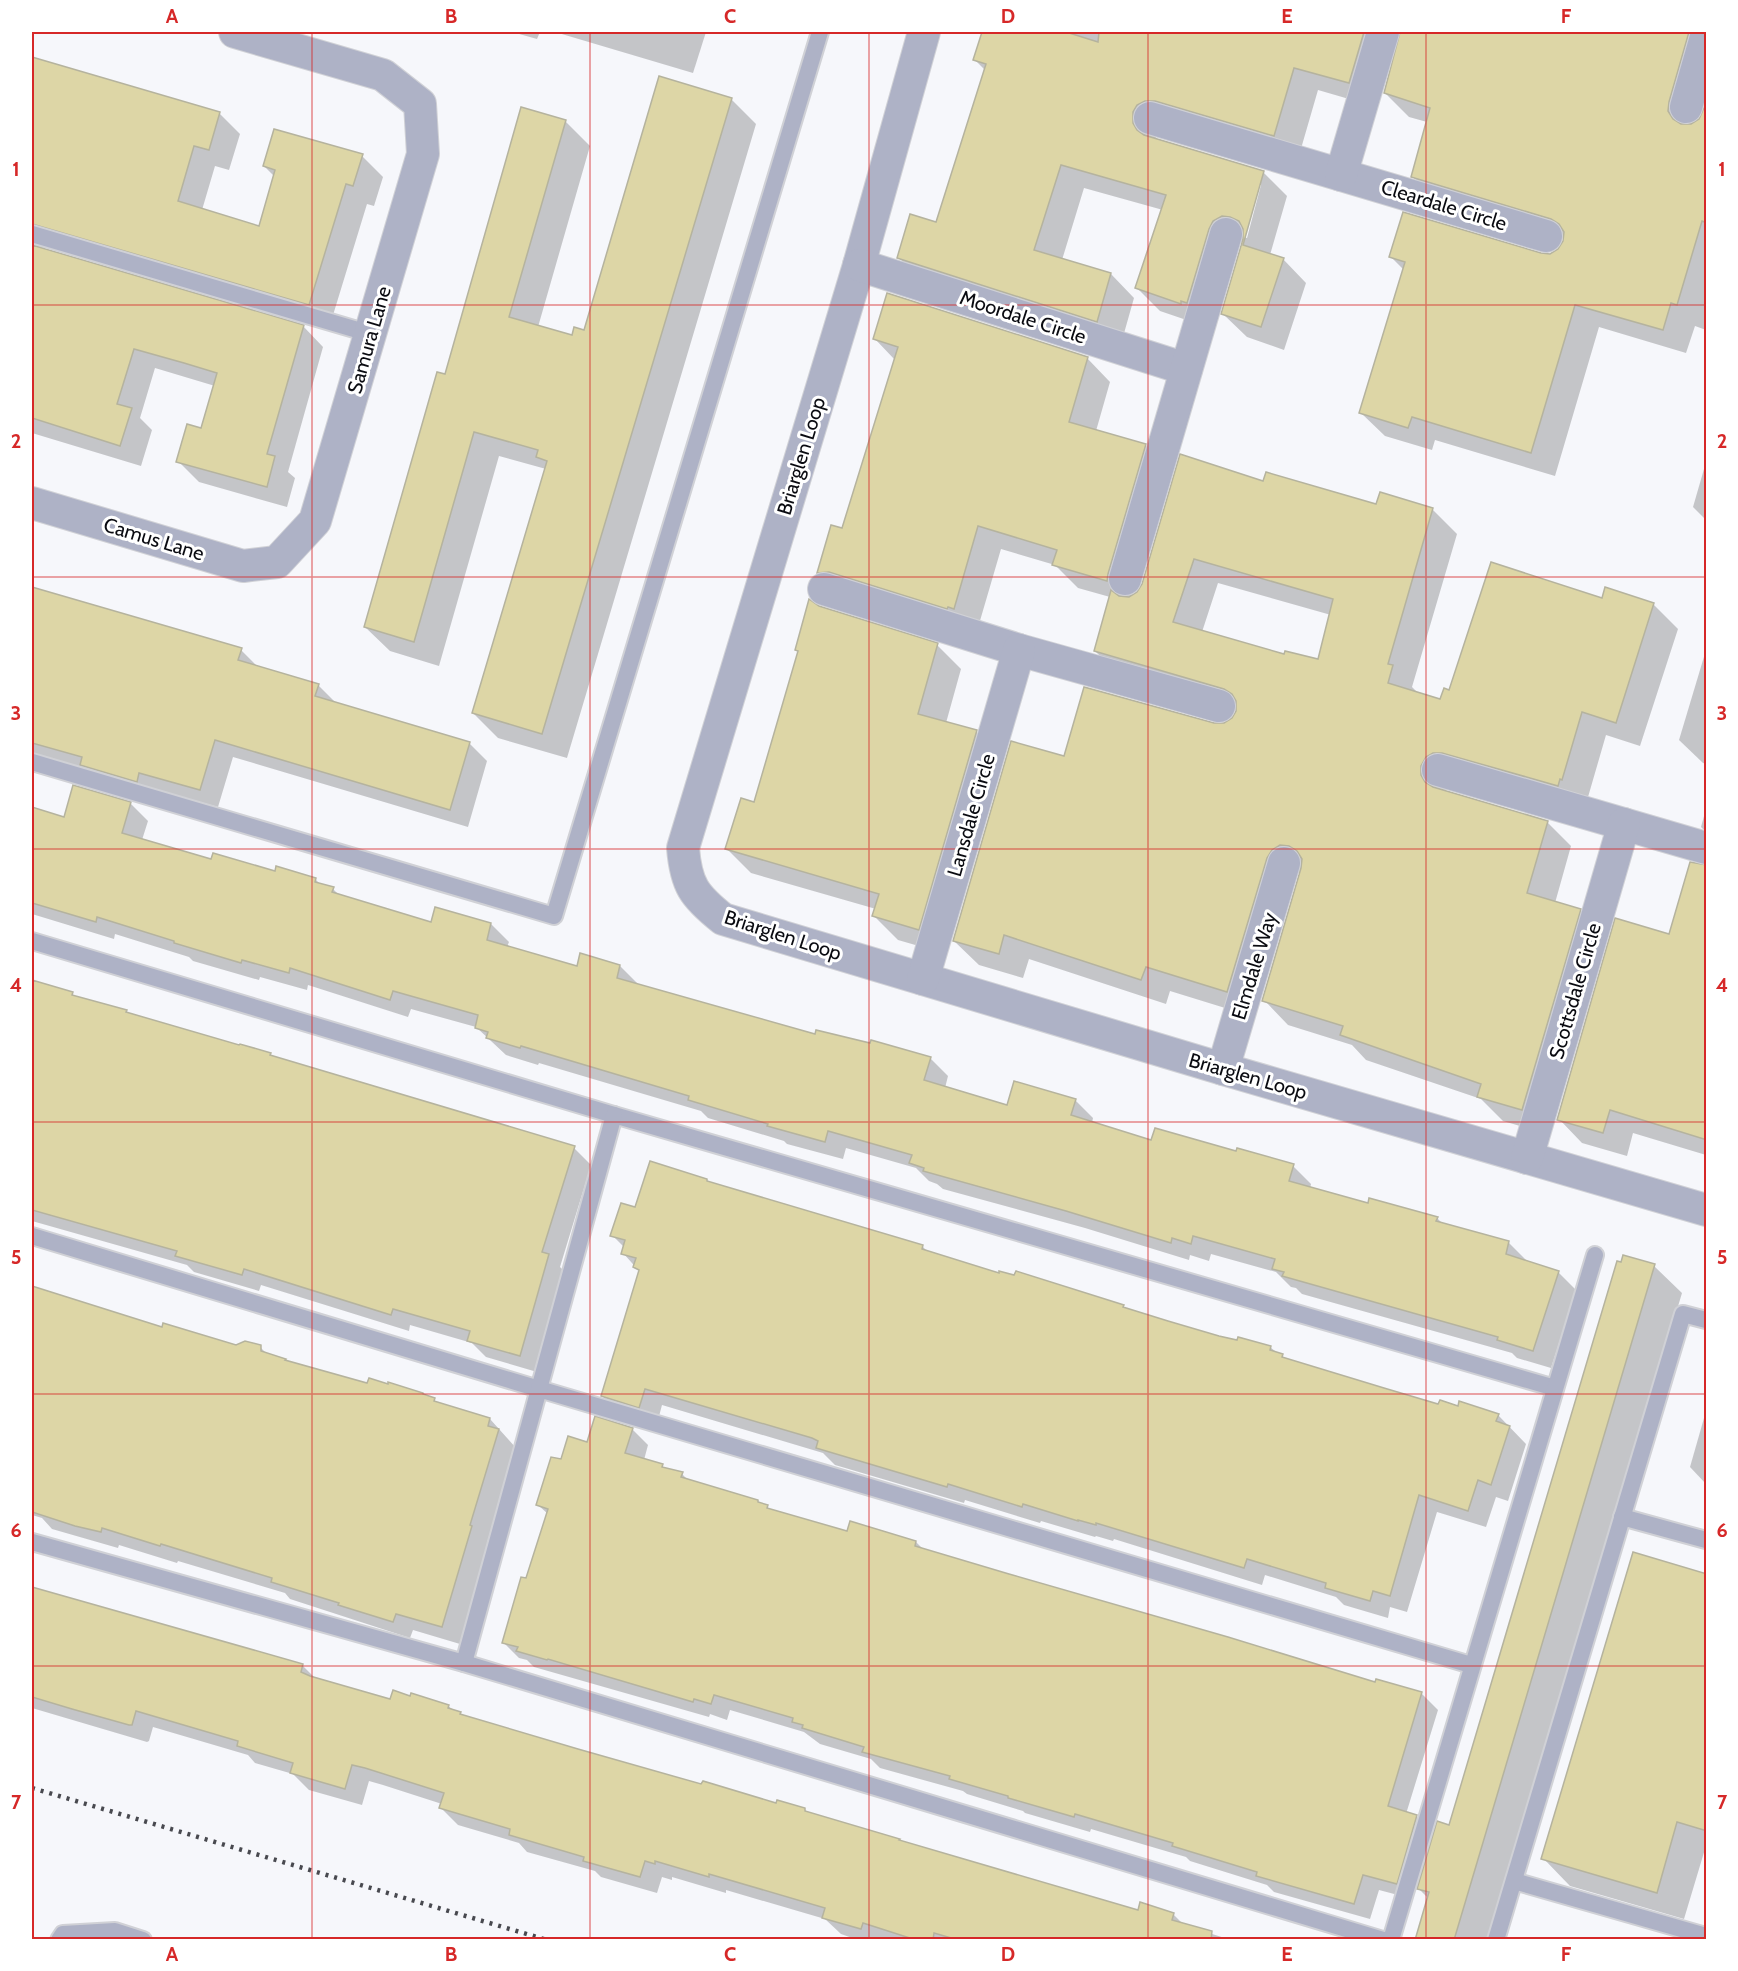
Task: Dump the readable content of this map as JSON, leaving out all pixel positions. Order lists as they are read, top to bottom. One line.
{"streets":{"street":["Cleardale Circle","Moordale Circle","Samura Lane","Briarglen Loop","Camus Lane","Lansdale Circle","Elmdale Way","Scottsdale Circle"]},"crossings":[["Moordale Circle","Briarglen Loop"],["Samura Lane","Camus Lane"],["Briarglen Loop","Lansdale Circle"],["Briarglen Loop","Elmdale Way"],["Briarglen Loop","Scottsdale Circle"]],"grid":{"columns":["A","B","C","D","E","F"],"rows":["1","2","3","4","5","6","7"]}}
